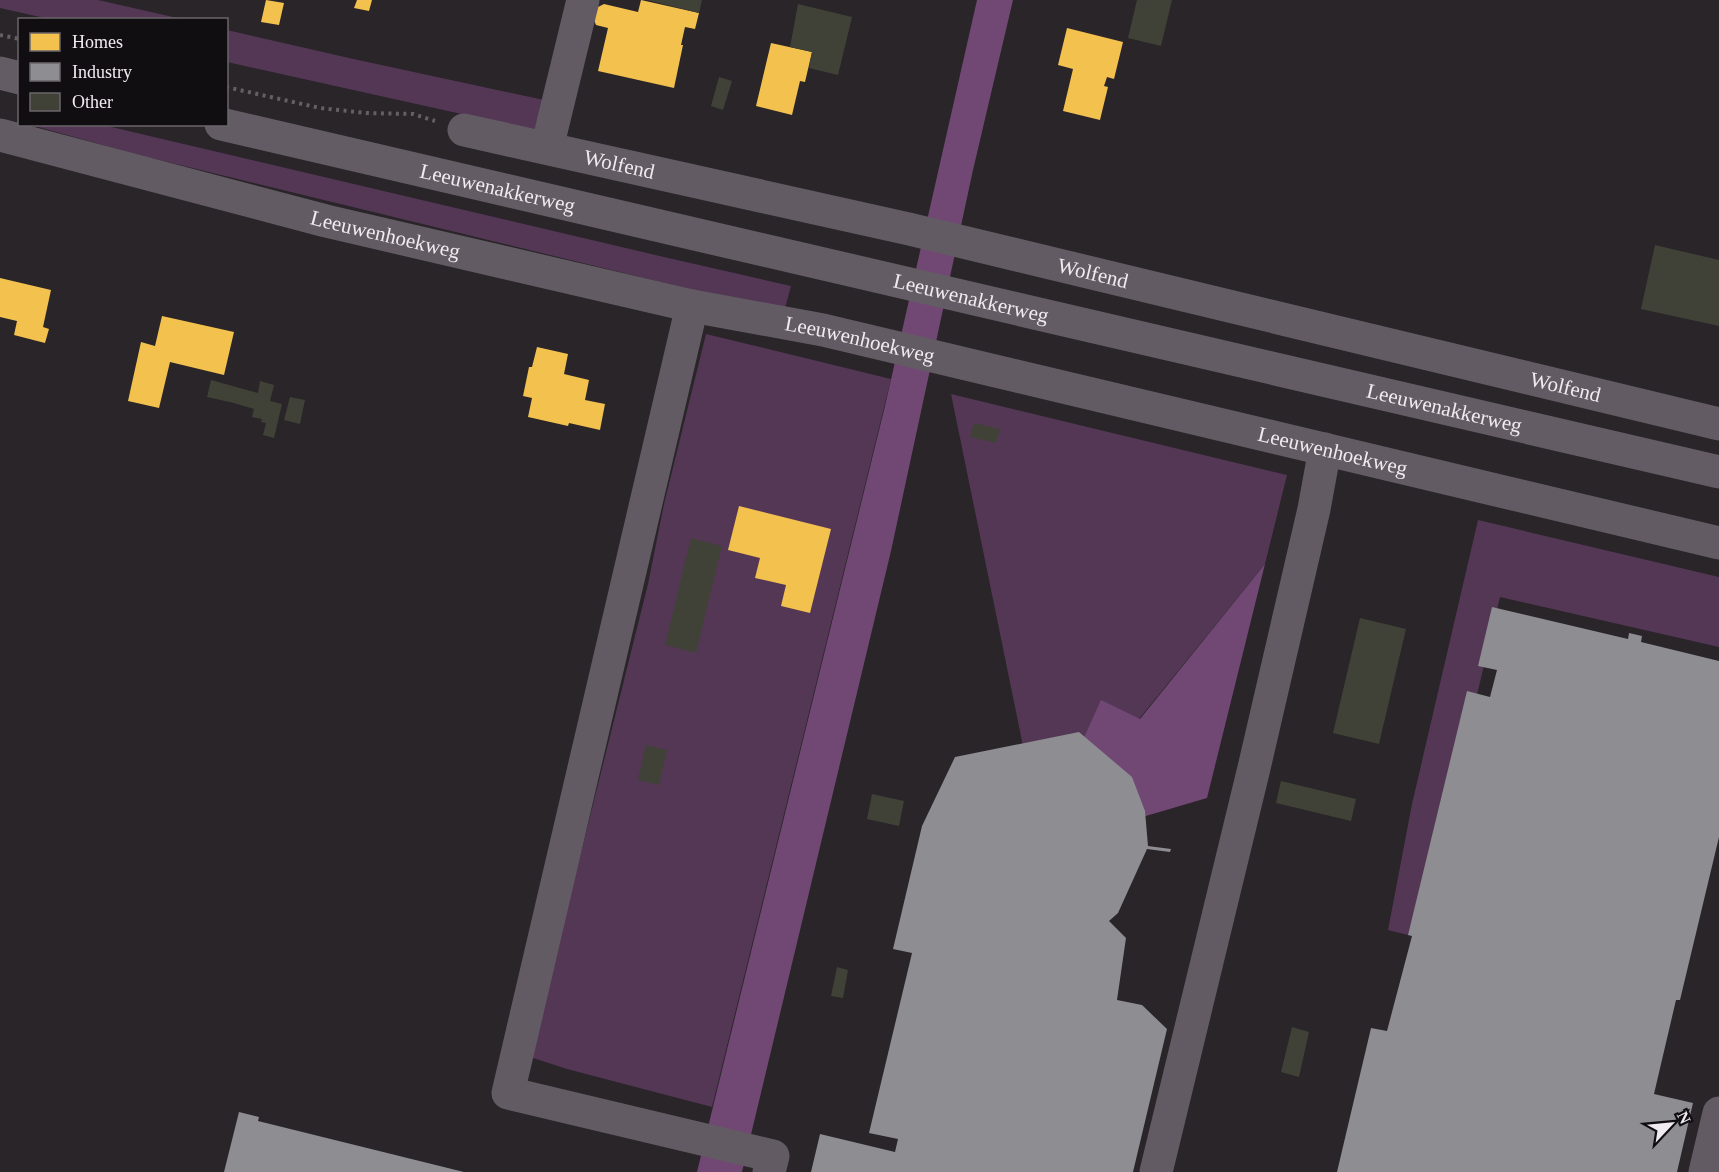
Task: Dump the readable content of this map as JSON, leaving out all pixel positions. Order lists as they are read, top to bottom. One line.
{"streets":{"main road":["Leeuwenakkerweg"],"street":["Wolfend","Leeuwenhoekweg"]},"legend":["Homes","Industry","Other"],"north":"top right"}
